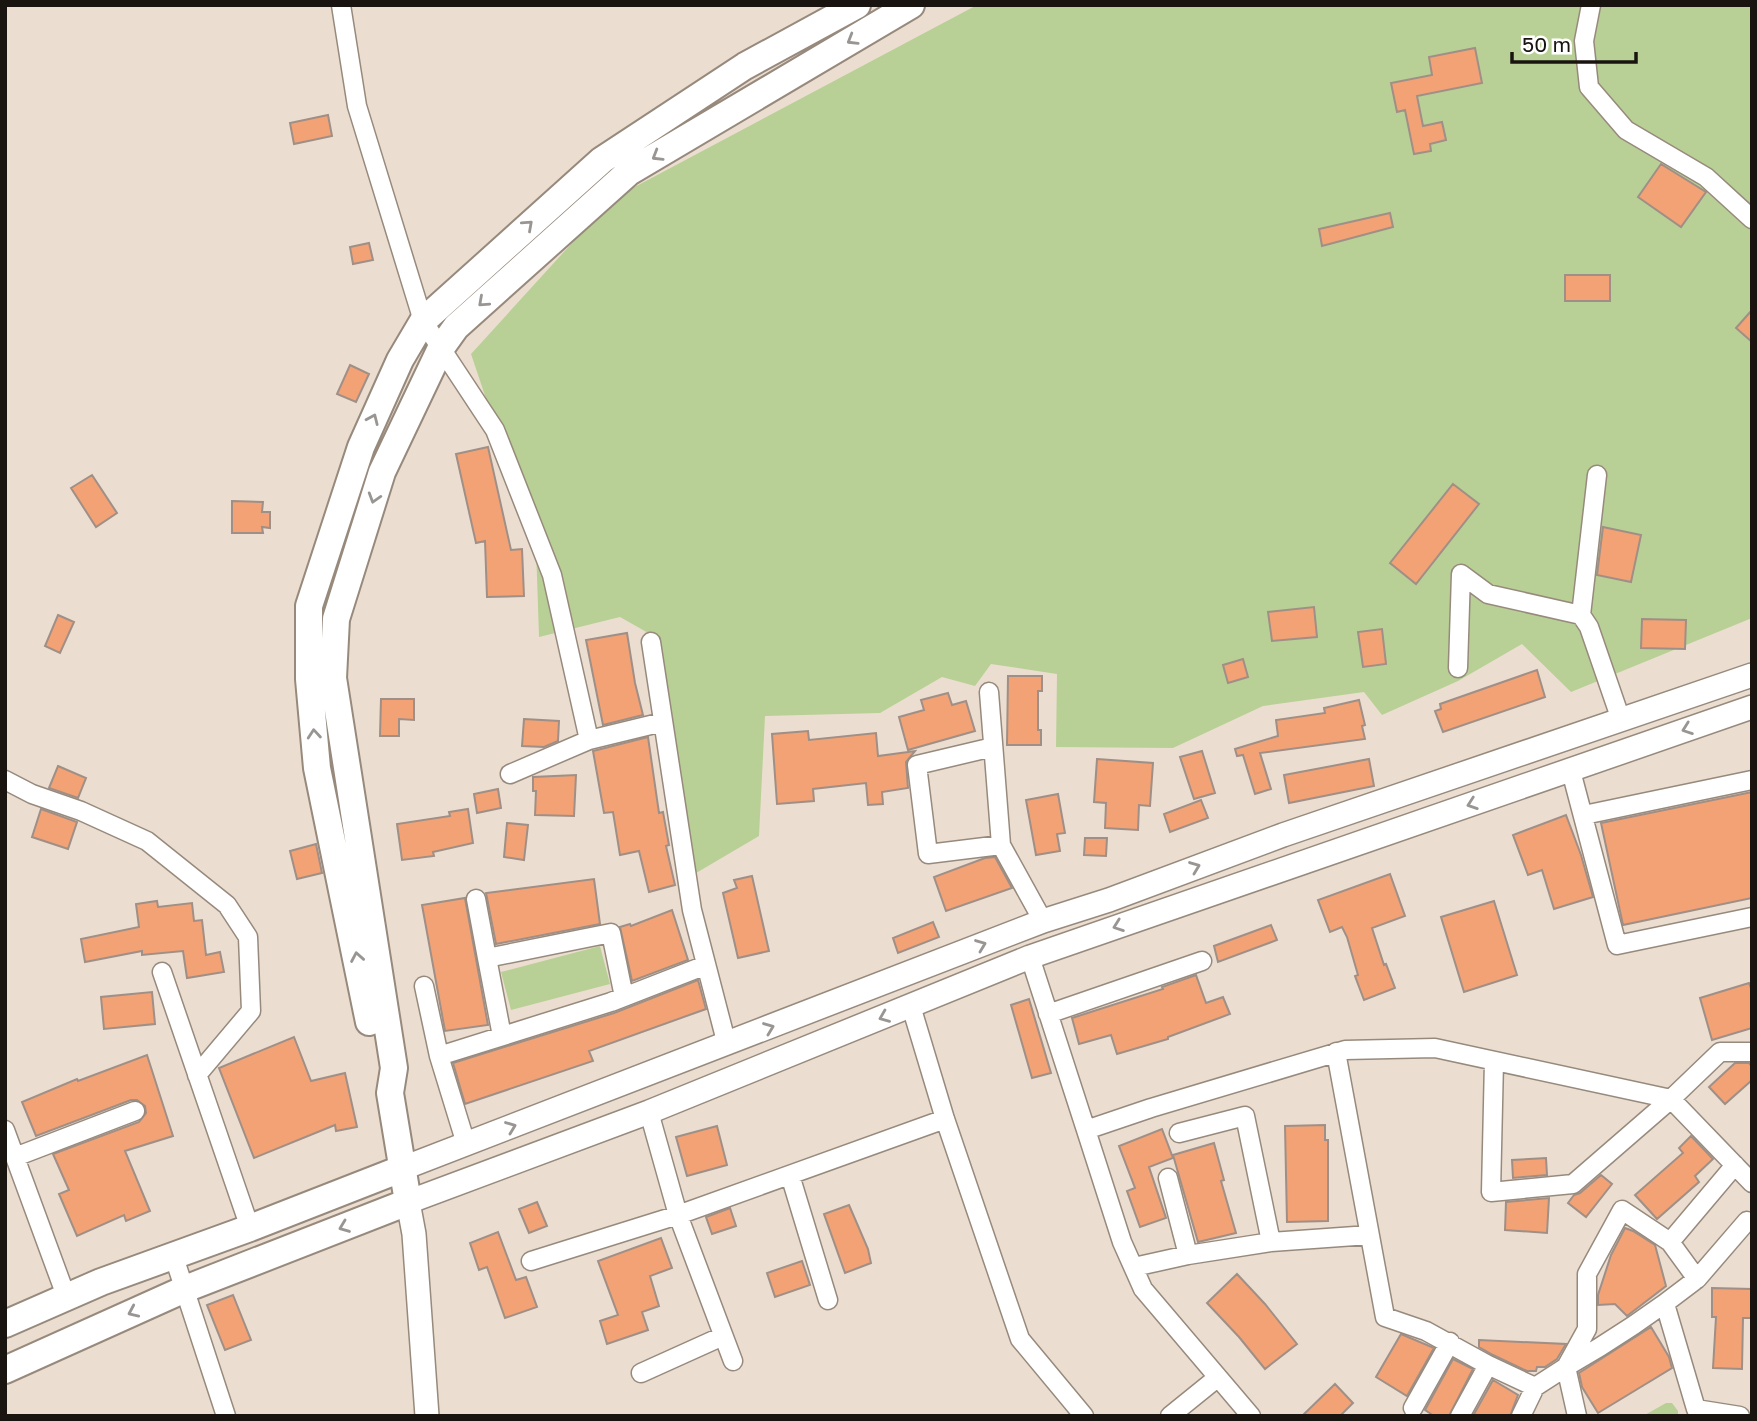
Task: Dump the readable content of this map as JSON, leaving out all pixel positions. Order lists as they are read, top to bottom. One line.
{"scale_bar":"50 m"}
